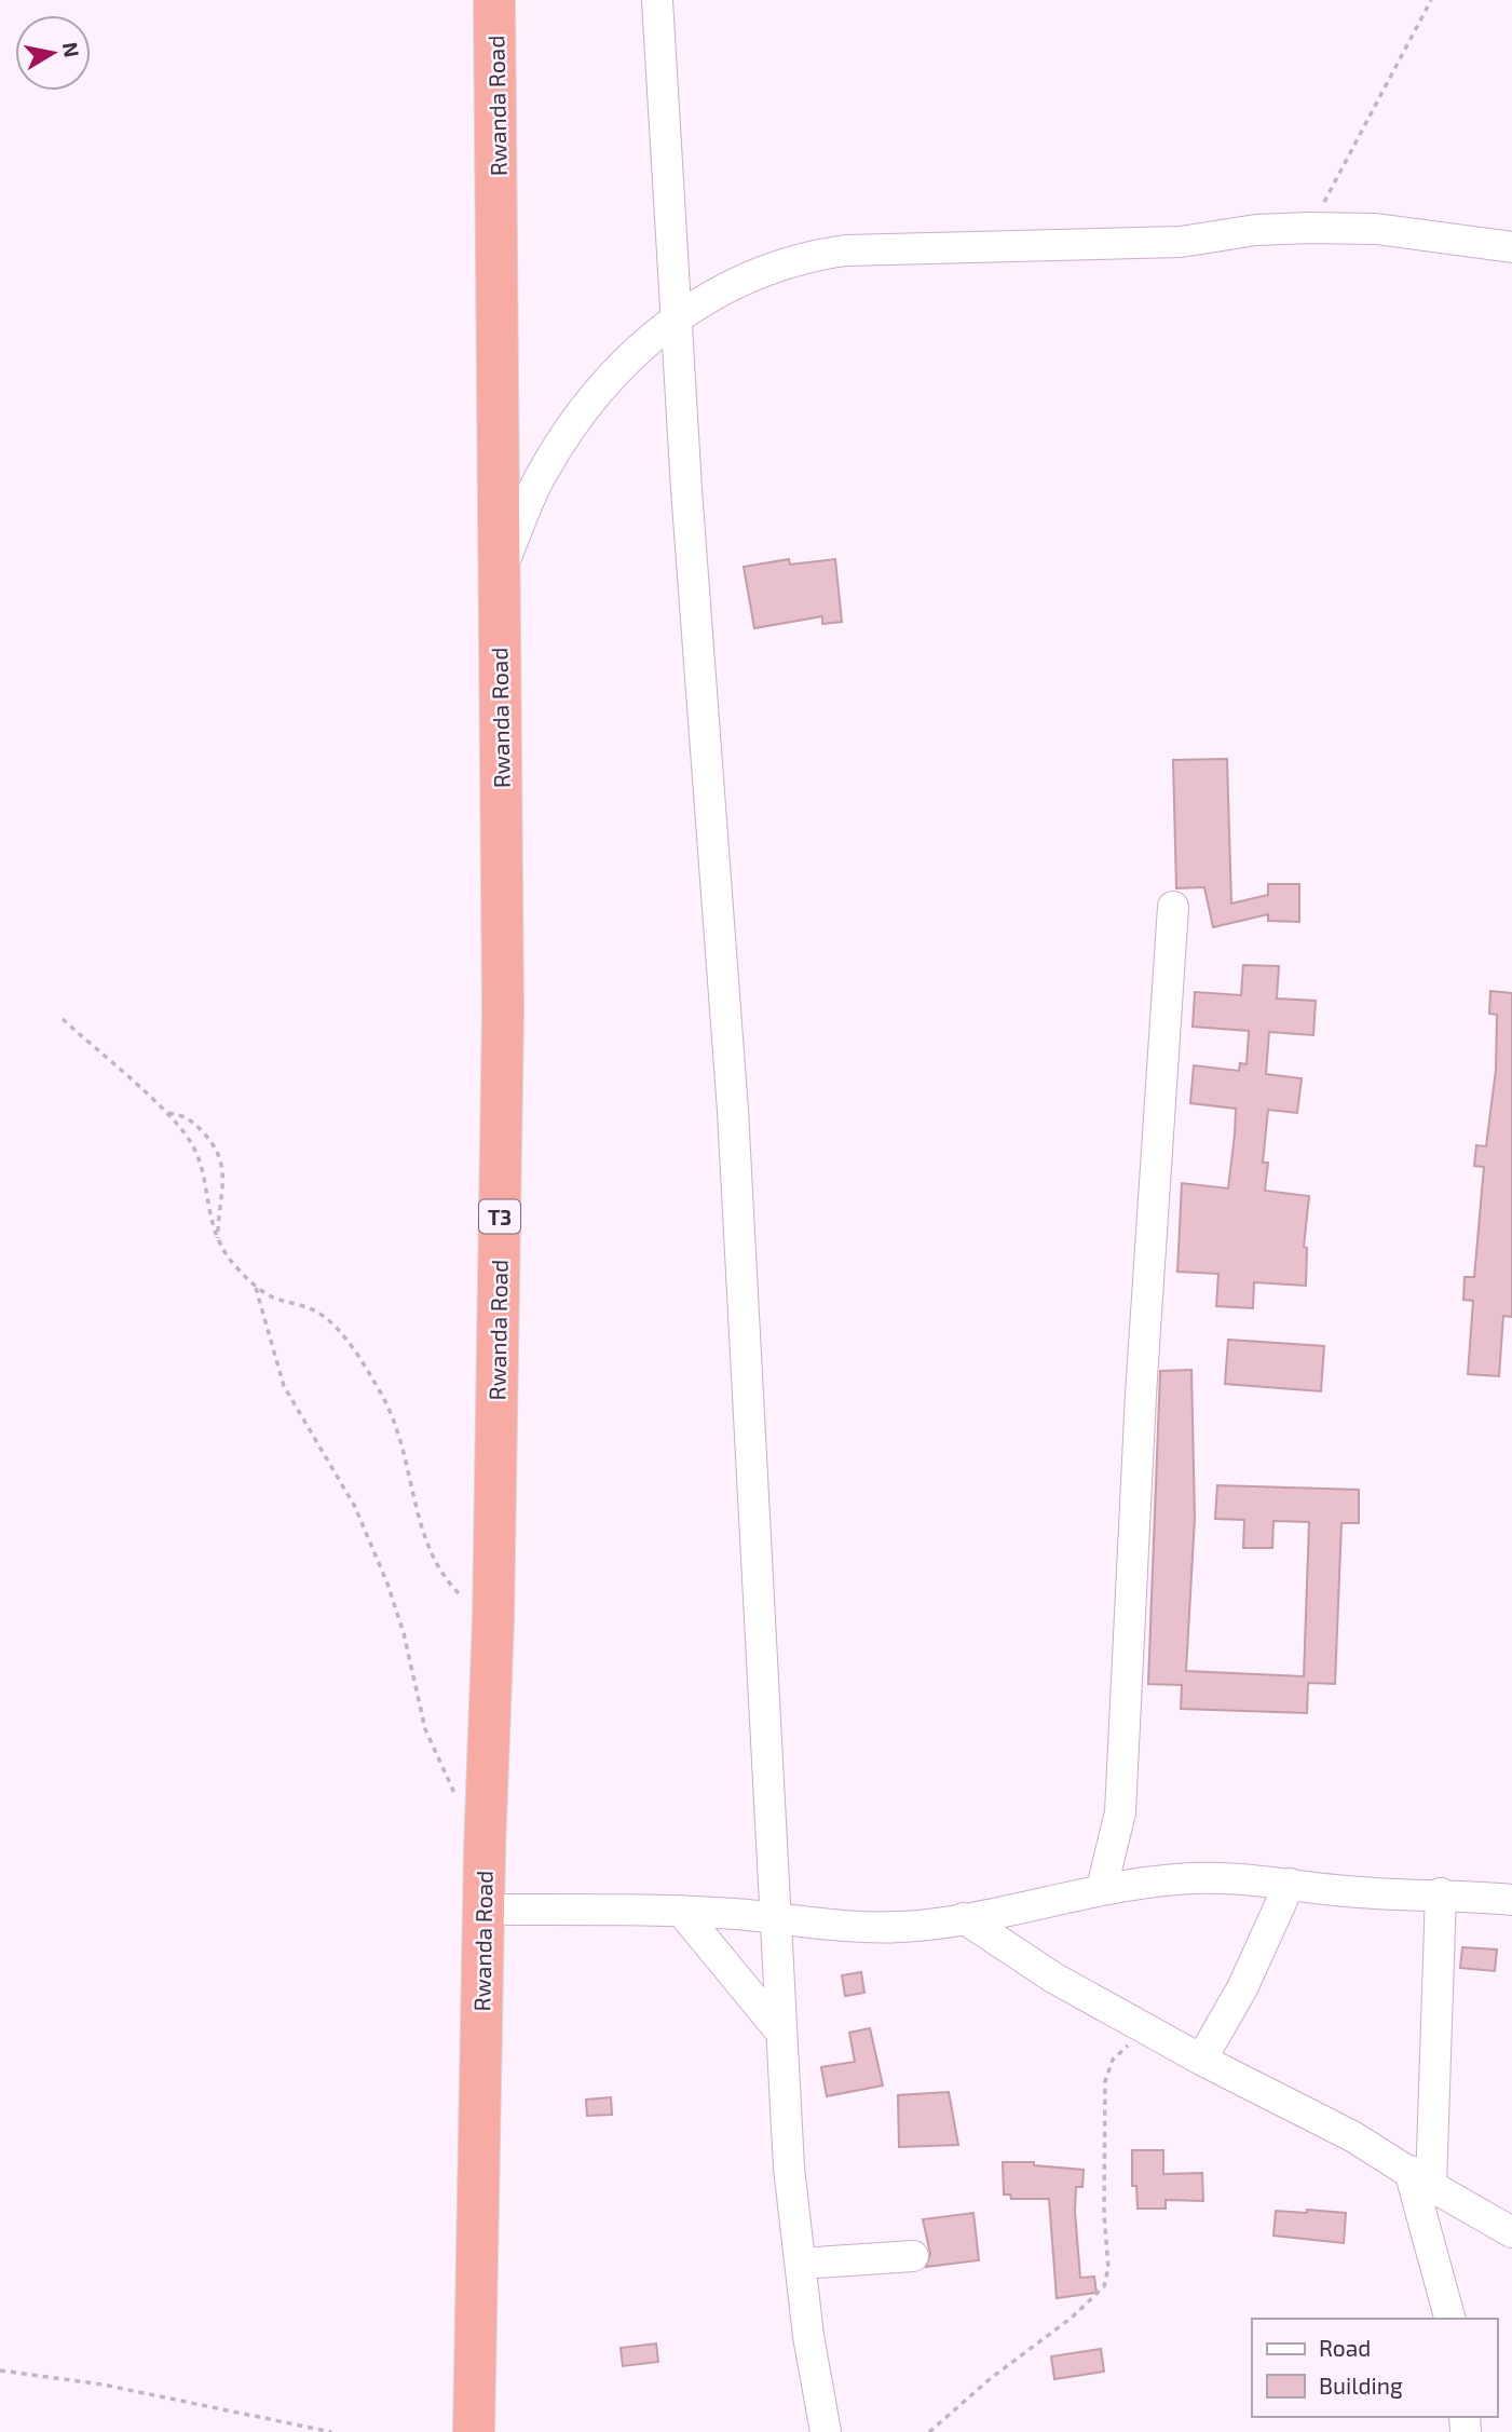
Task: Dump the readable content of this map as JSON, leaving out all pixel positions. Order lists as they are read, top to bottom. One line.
{"streets":{"highway":["Rwanda Road","T3"]},"legend":["Road","Building"],"north":"right"}
